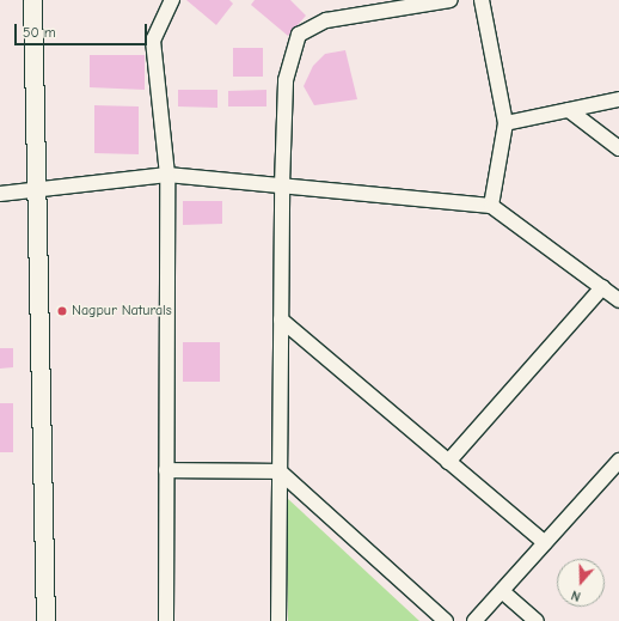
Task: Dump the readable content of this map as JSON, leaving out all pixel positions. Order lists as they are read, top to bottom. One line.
{"places":["Nagpur Naturals"],"scale_bar":"50 m","north":"bottom"}
